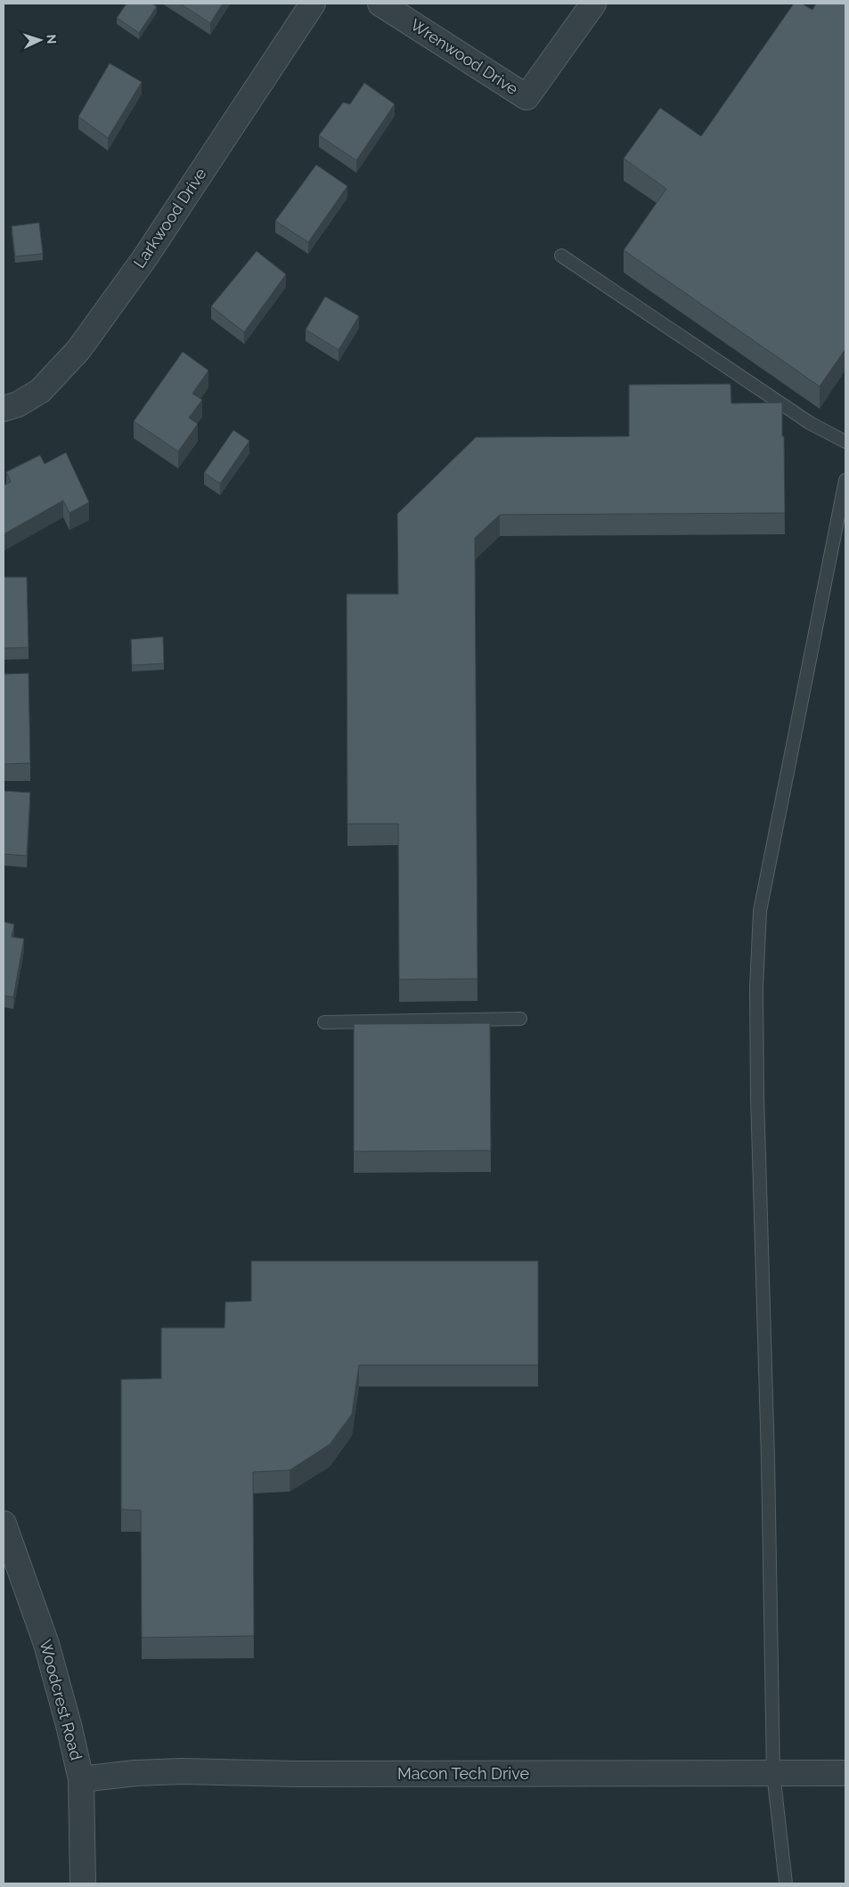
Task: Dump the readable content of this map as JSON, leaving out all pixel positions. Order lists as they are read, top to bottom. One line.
{"streets":{"street":["Wrenwood Drive","Larkwood Drive","Woodcrest Road","Macon Tech Drive"]},"crossings":[["Woodcrest Road","Macon Tech Drive"]],"north":"right"}
